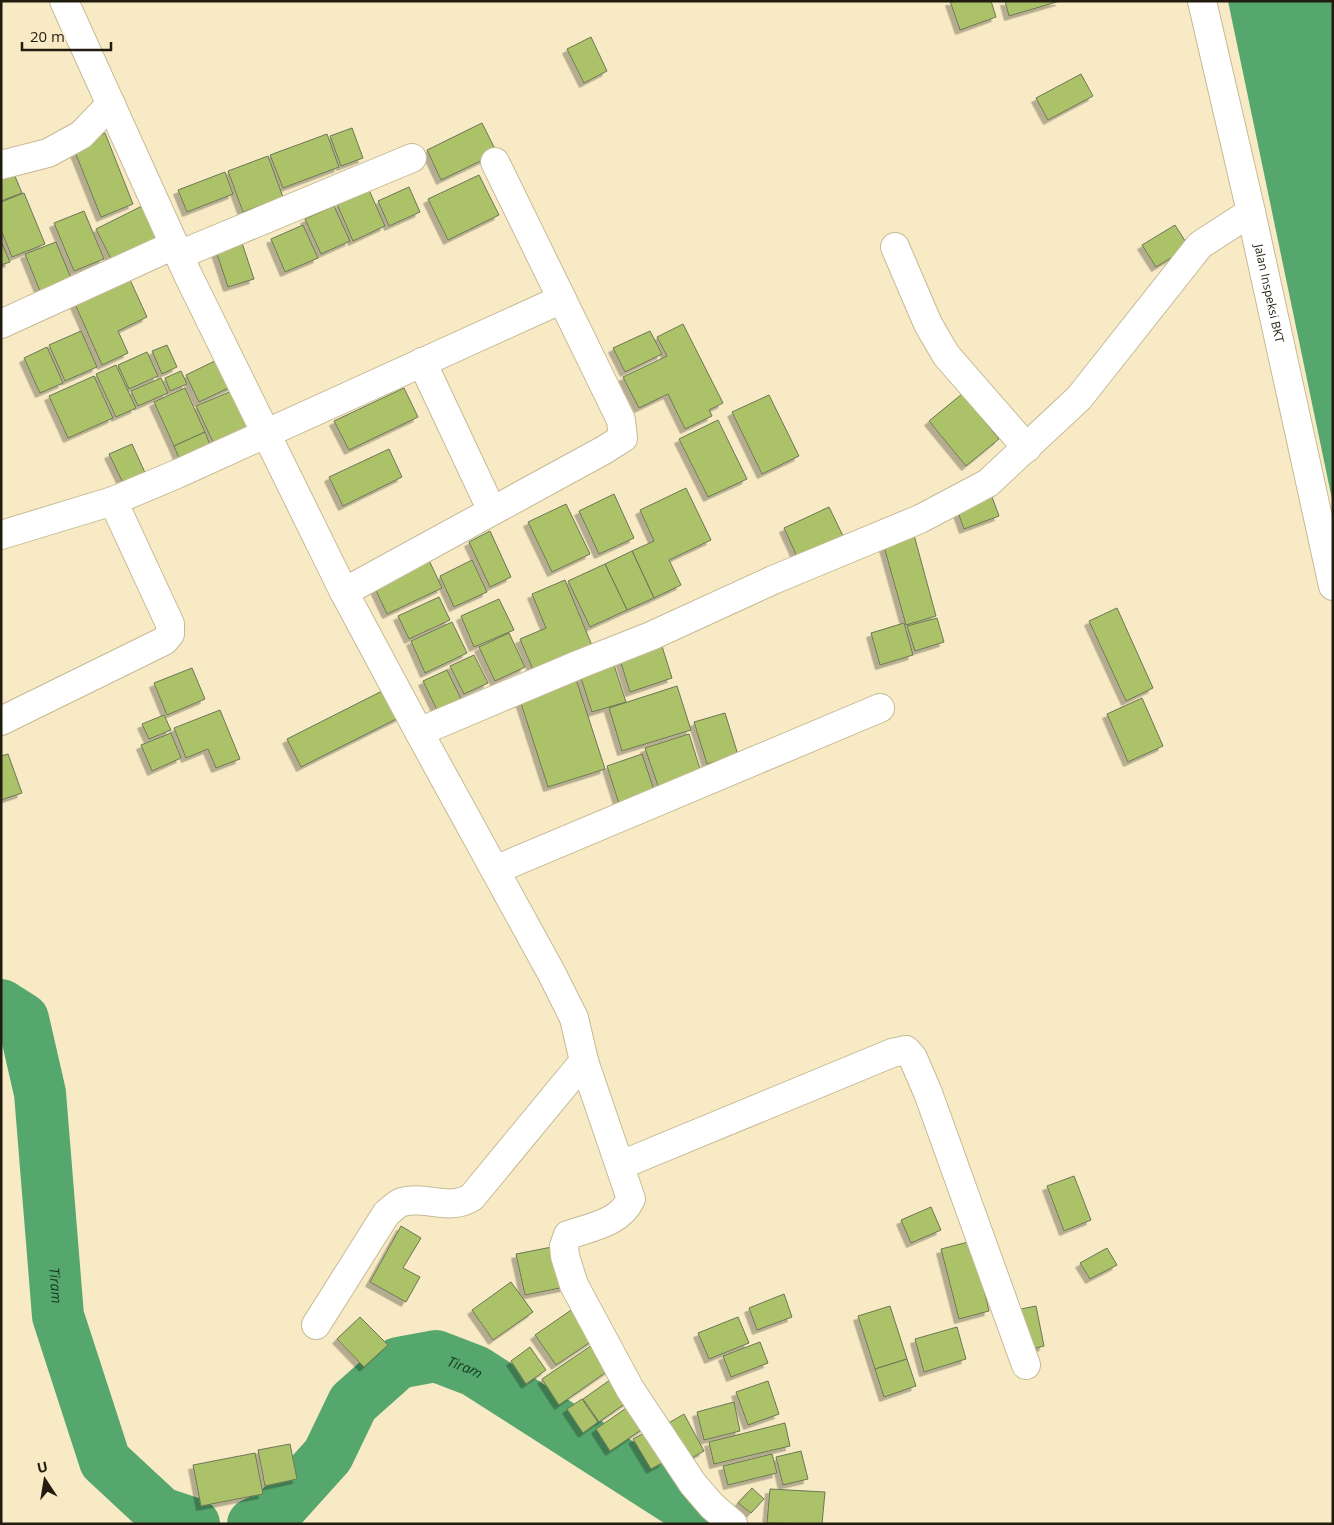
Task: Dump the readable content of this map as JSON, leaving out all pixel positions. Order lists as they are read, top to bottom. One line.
{"streets":{"street":["Jalan Inspeksi BKT"]},"water":["Tiram"],"scale_bar":"20 m","north":"top"}
